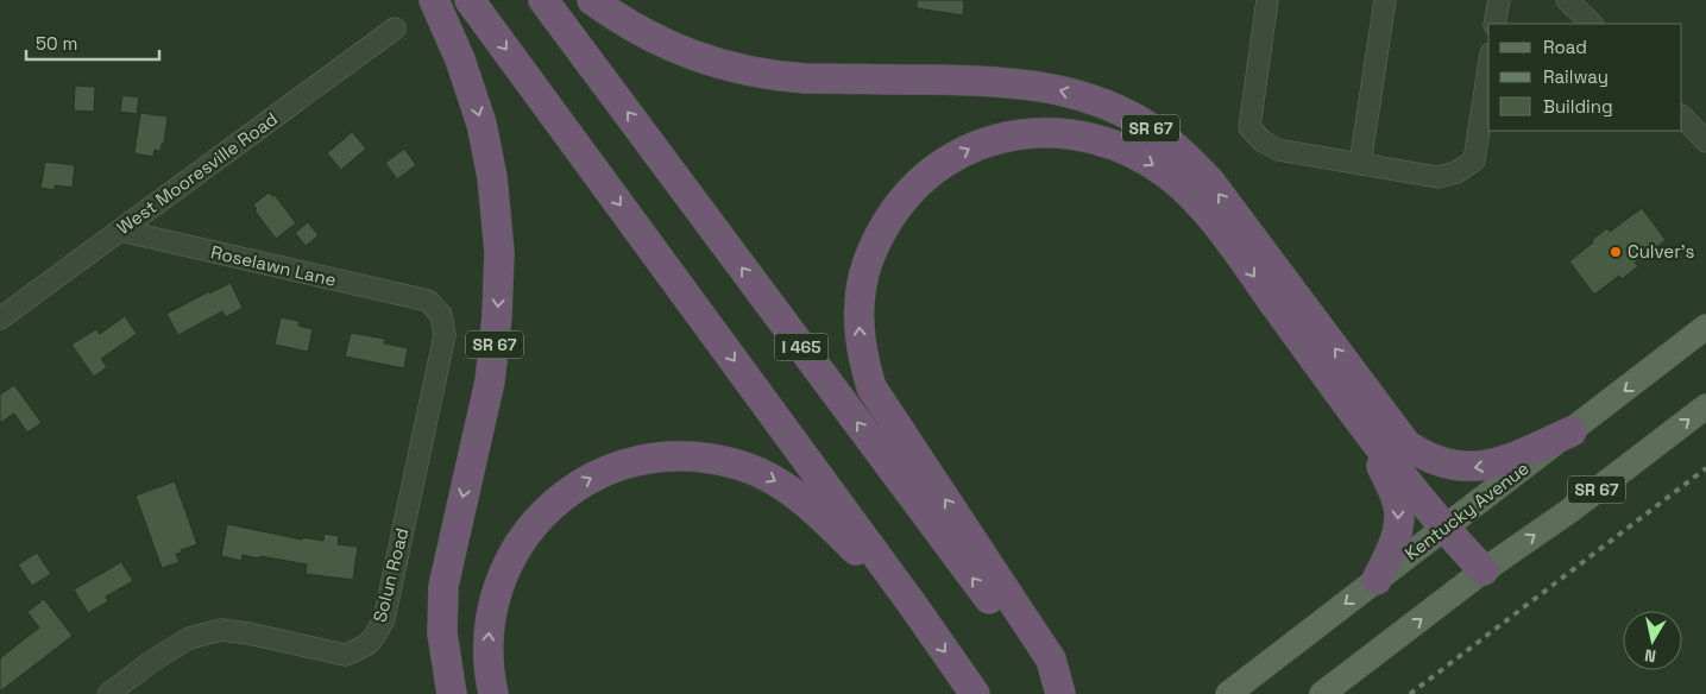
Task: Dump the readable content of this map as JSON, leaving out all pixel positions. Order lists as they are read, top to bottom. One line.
{"streets":{"highway":["SR 67","I 465"],"main road":["Kentucky Avenue"],"street":["West Mooresville Road","Roselawn Lane","Solun Road"]},"crossings":[["SR 67","Kentucky Avenue"],["West Mooresville Road","Roselawn Lane"],["Roselawn Lane","Solun Road"]],"places":["Culver's"],"legend":["Road","Railway","Building"],"scale_bar":"50 m","north":"bottom"}
